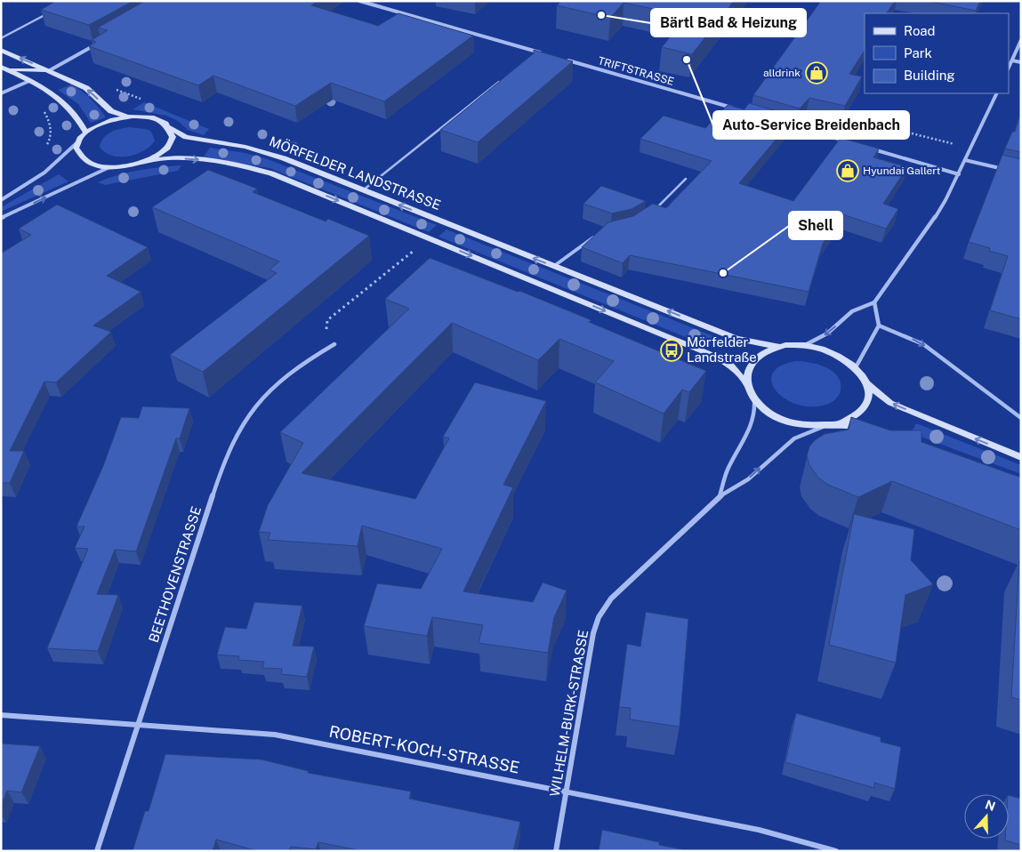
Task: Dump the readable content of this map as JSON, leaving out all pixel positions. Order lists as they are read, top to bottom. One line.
{"streets":{"main road":["MÖRFELDER LANDSTRASSE"],"street":["TRIFTSTRASSE","BEETHOVENSTRASSE","WILHELM-BURK-STRASSE","ROBERT-KOCH-STRASSE"]},"crossings":[["MÖRFELDER LANDSTRASSE","WILHELM-BURK-STRASSE"],["BEETHOVENSTRASSE","ROBERT-KOCH-STRASSE"],["WILHELM-BURK-STRASSE","ROBERT-KOCH-STRASSE"]],"places":{"other":["Bärtl Bad & Heizung","Auto-Service Breidenbach","Shell"],"shop":["alldrink","Hyundai Gallert"],"bus stop":["Mörfelder Landstraße"]},"legend":["Road","Park","Building"],"north":"top"}
